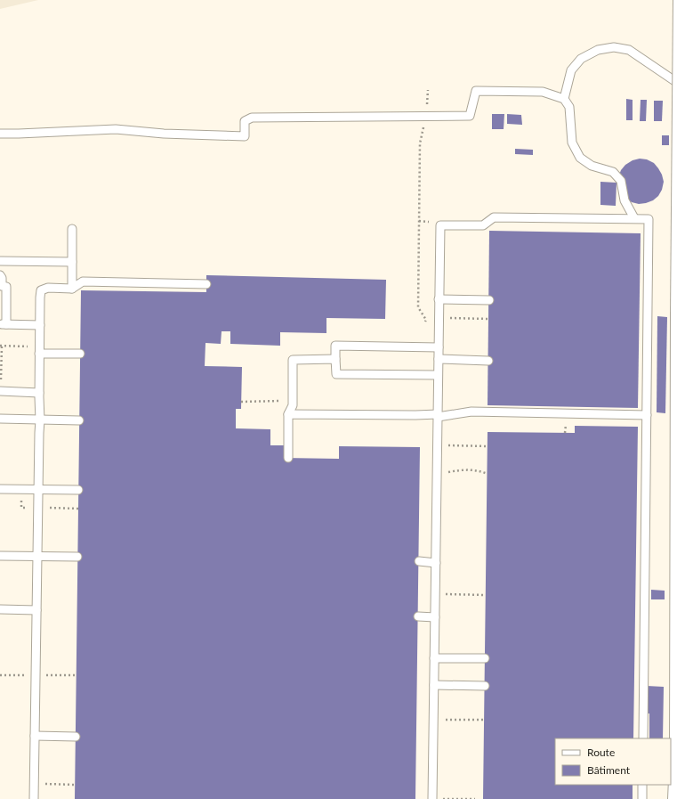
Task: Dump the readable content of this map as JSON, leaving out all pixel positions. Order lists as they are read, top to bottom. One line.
{"legend":["Route","Bâtiment"]}
